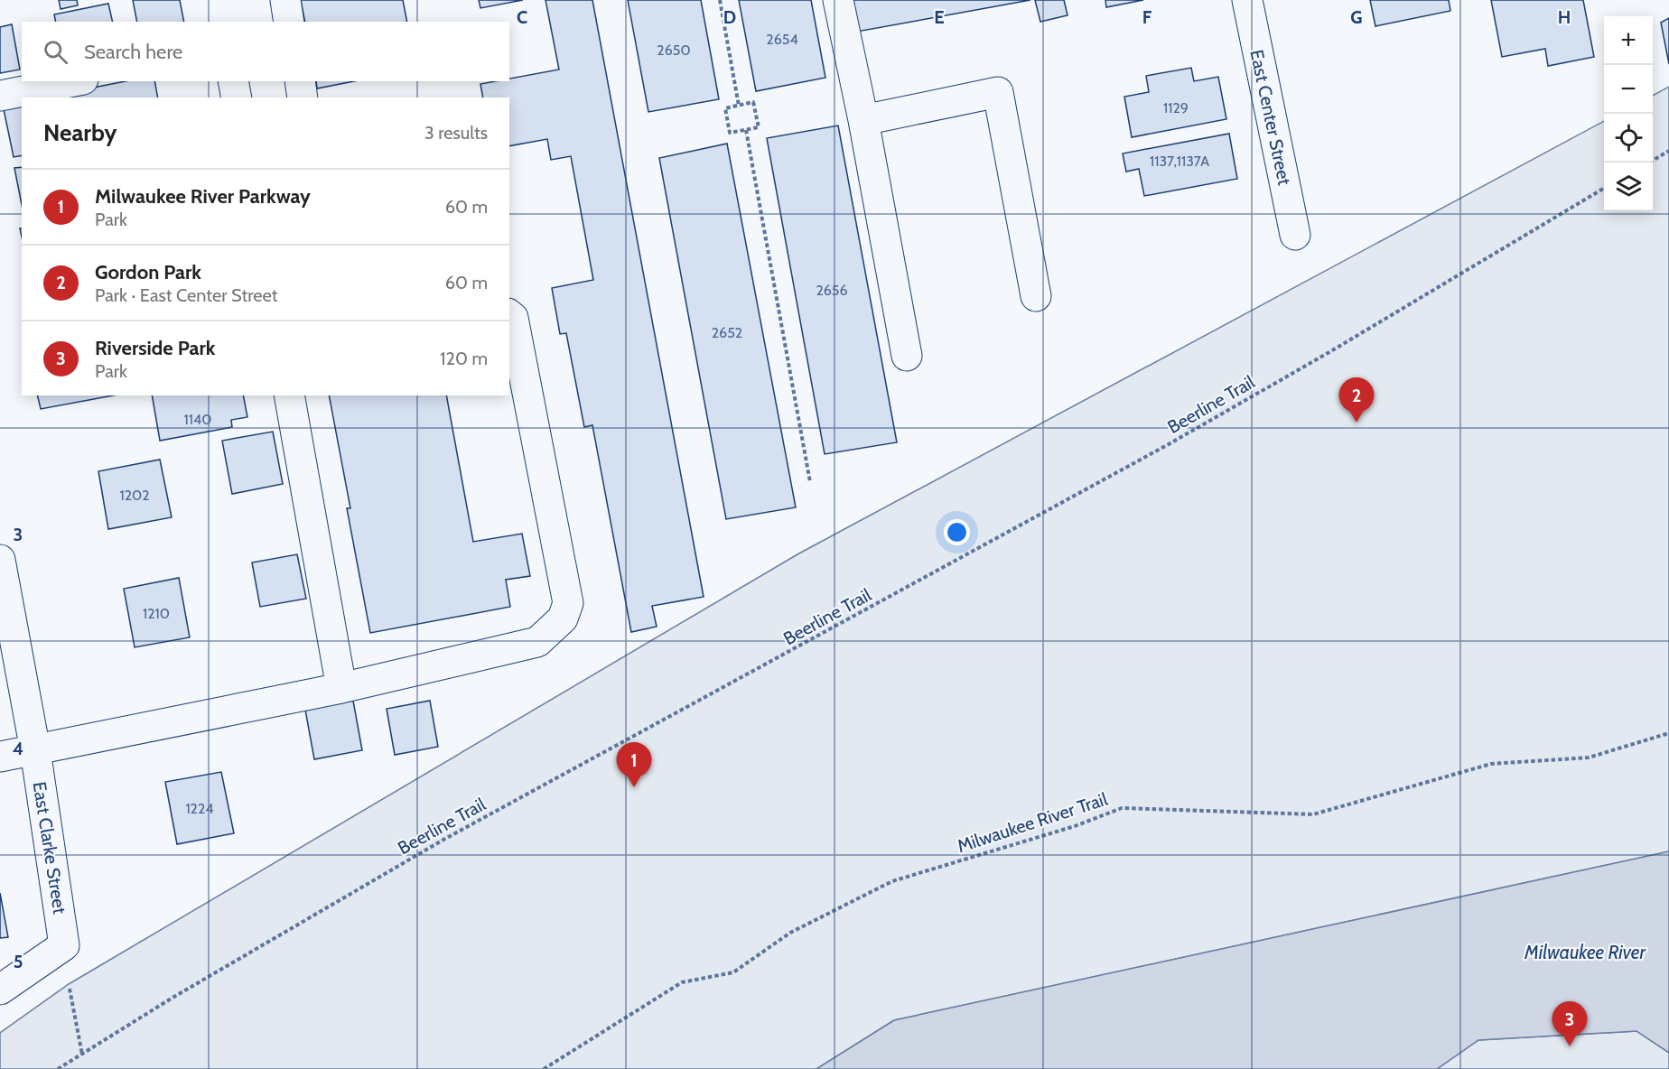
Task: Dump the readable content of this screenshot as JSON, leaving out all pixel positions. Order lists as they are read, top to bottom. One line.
{"streets":{"street":["East Center Street","East Clarke Street"],"path":["Beerline Trail","Milwaukee River Trail"]},"water":["Milwaukee River"],"house_numbers":["2654","2650","1129","1137,1137A","2656","2652","1140","1202","1210","1224"],"page":{"map_buttons":["+","−"],"search":"Search here","heading":["Nearby","3 results"],"list":[{"mark":"1","name":"Milwaukee River Parkway","note":"Park","value":"60 m"},{"mark":"2","name":"Gordon Park","note":"Park · East Center Street","value":"60 m"},{"mark":"3","name":"Riverside Park","note":"Park","value":"120 m"}],"pins":["2","1","3"]},"grid":{"columns":["C","D","E","F","G","H"],"rows":["3","4","5"]}}
